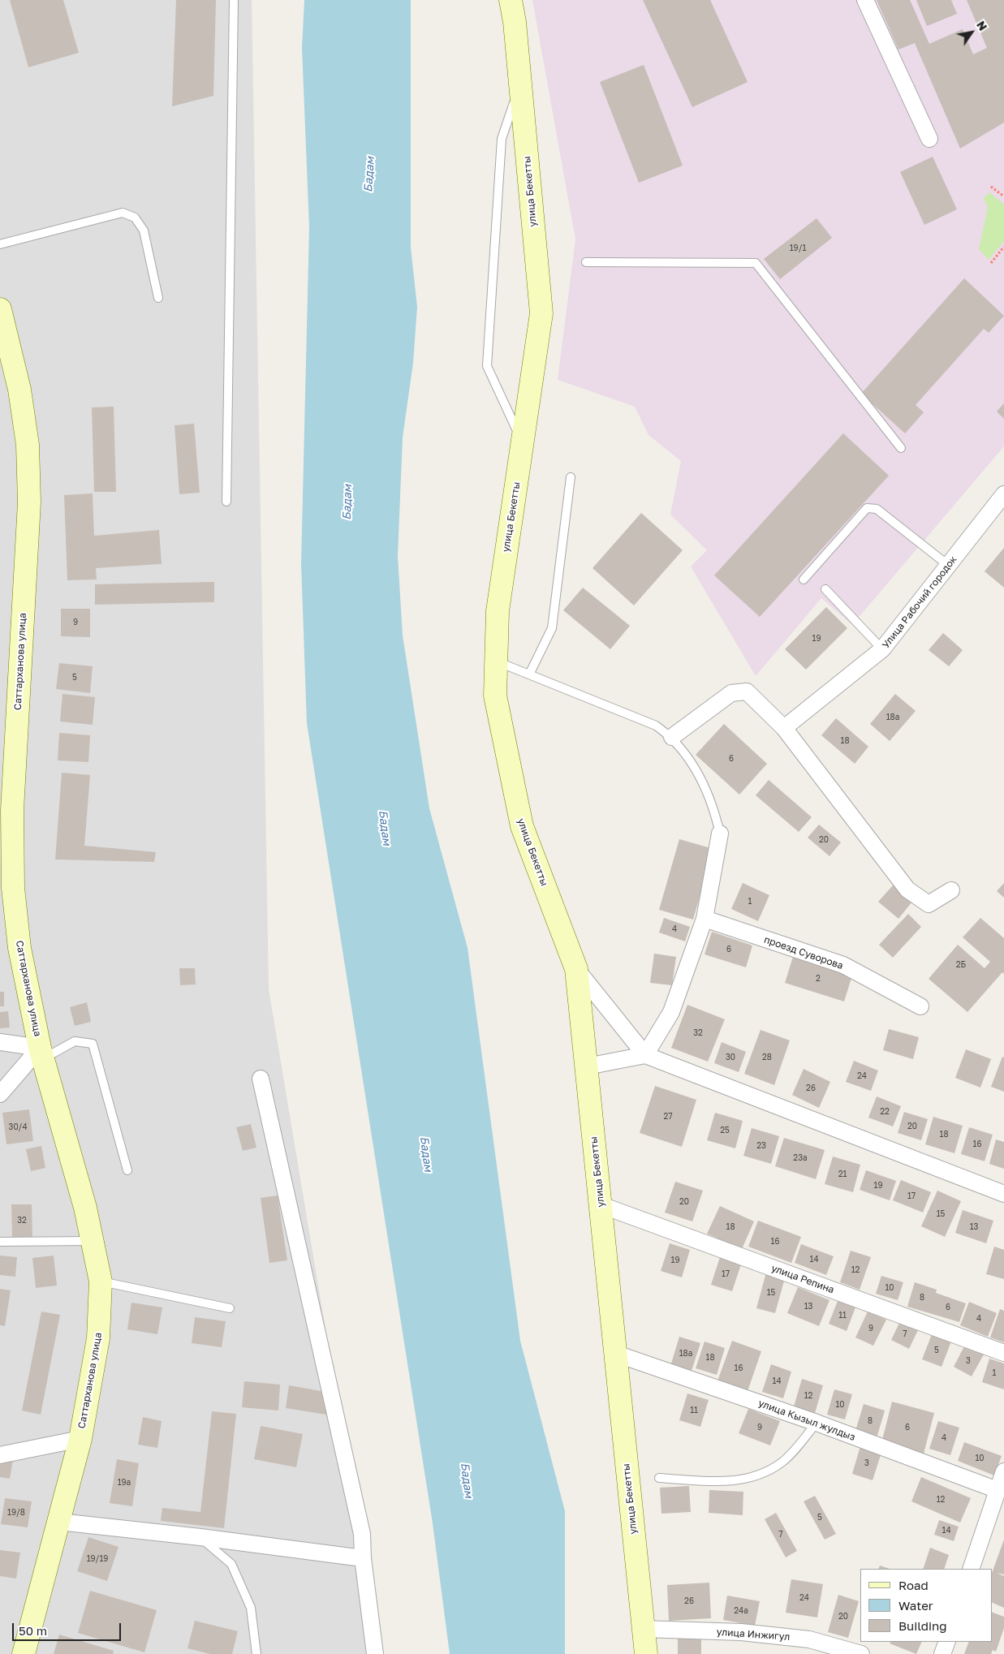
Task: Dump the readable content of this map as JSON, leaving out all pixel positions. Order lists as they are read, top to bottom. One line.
{"streets":{"street":["улица Бекетты","Улица Рабочий городок","Саттарханова улица","проезд Суворова","улица Репина","улица Кызыл жулдыз","улица Инжигул"]},"crossings":[["улица Бекетты","улица Репина"],["улица Бекетты","улица Кызыл жулдыз"],["улица Бекетты","улица Инжигул"]],"water":["Бадам"],"house_numbers":["19/1","9","19","5","18а","18","6","20","1","4","6","2Б","2","32","30","28","24","26","22","27","20","30/4","25","18","16","23","23а","21","19","17","20","15","32","18","13","16","14","19","12","17","10","15","8","13","6","11","4","9","7","5","18а","18","3","16","1","14","12","10","11","8","9","6","4","10","3","19а","12","19/8","5","14","7","19/19","24","26","24а","20"],"legend":["Road","Water","Building"],"scale_bar":"50 m","north":"top right"}
